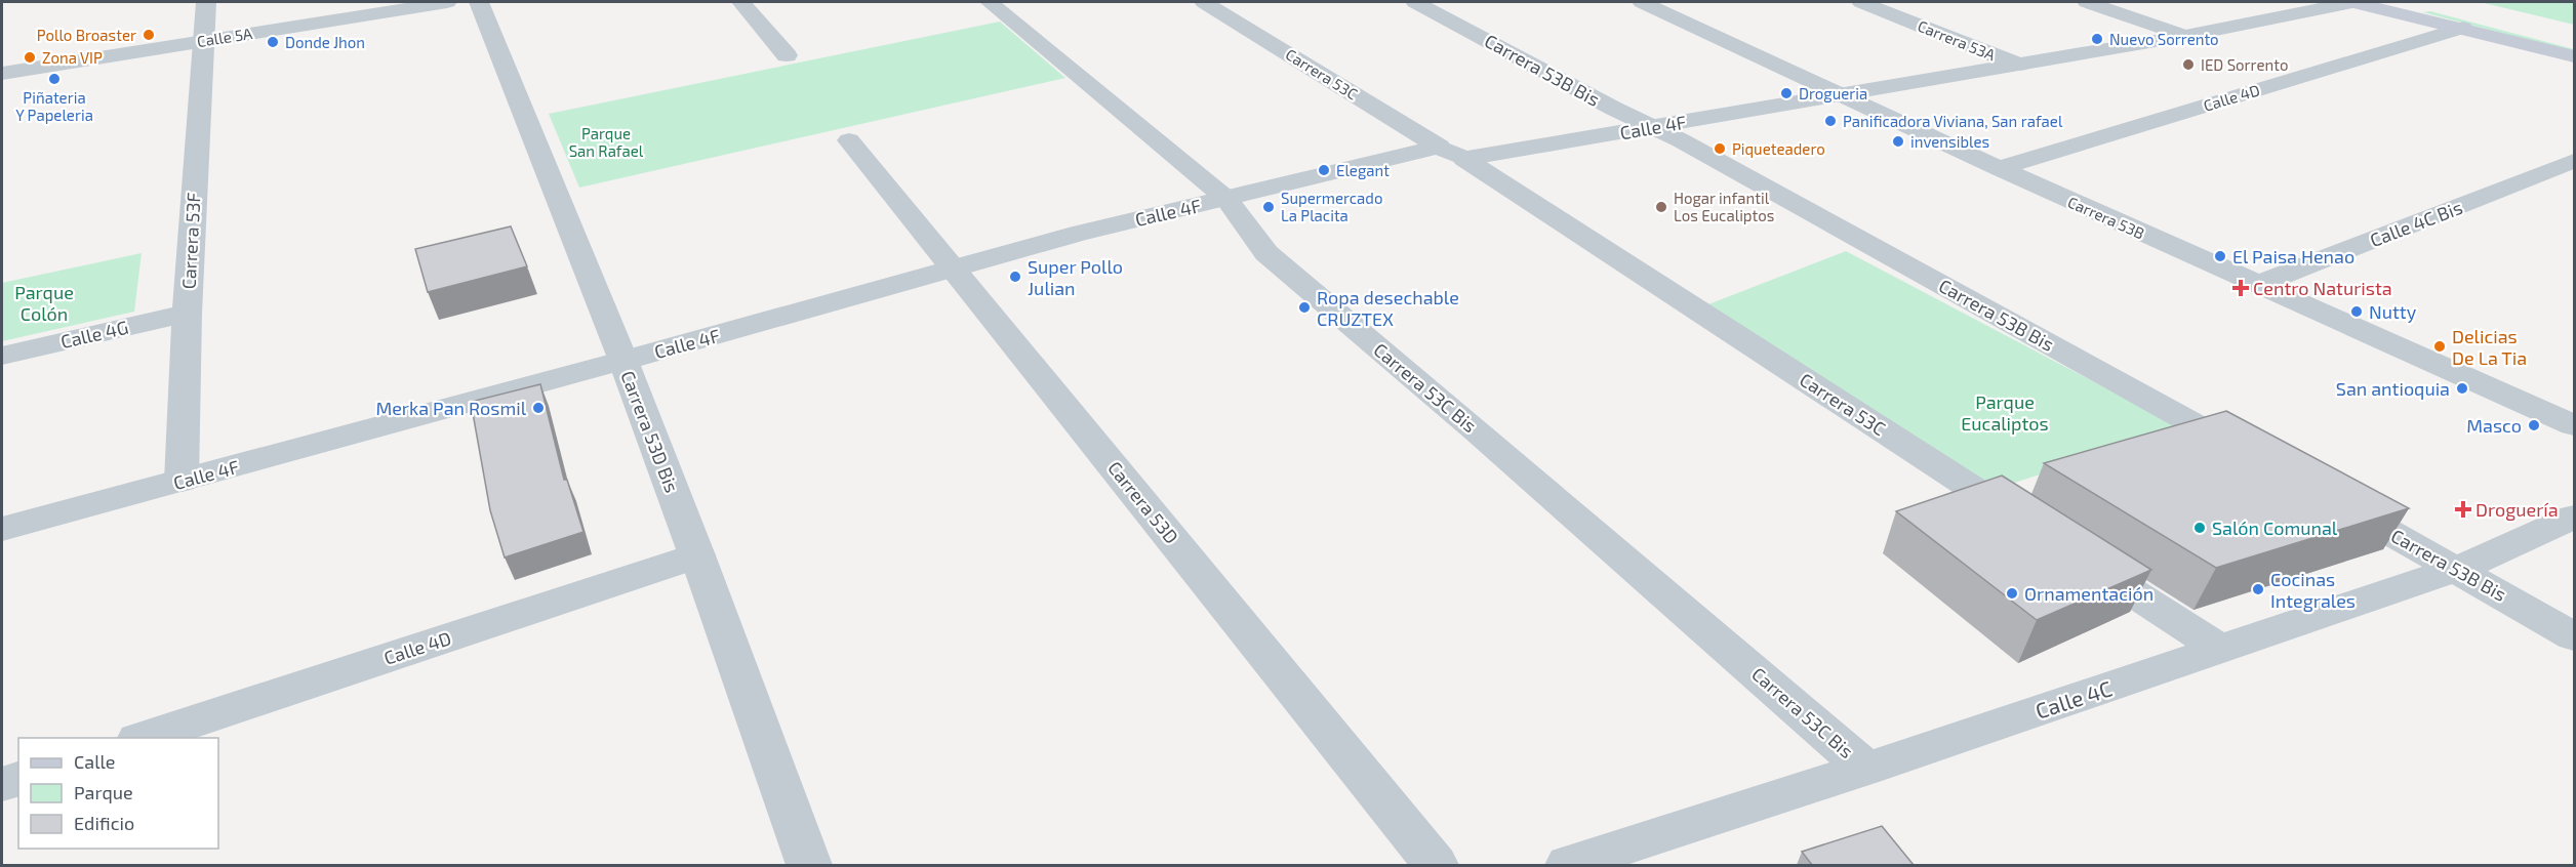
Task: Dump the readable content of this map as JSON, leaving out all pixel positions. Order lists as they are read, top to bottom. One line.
{"streets":{"street":["Calle 5A","Carrera 53A","Carrera 53B Bis","Carrera 53C","Calle 4D","Calle 4F","Carrera 53B","Calle 4C Bis","Carrera 53F","Calle 4G","Carrera 53C Bis","Carrera 53D Bis","Carrera 53D","Calle 4C"]},"crossings":[["Calle 5A","Carrera 53F"],["Carrera 53A","Calle 4F"],["Carrera 53B Bis","Calle 4F"],["Carrera 53B Bis","Calle 4C"],["Carrera 53C","Calle 4F"],["Calle 4D","Carrera 53B"],["Calle 4D","Carrera 53D Bis"],["Calle 4F","Carrera 53B"],["Calle 4F","Carrera 53F"],["Calle 4F","Carrera 53C Bis"],["Calle 4F","Carrera 53D Bis"],["Calle 4F","Carrera 53D"],["Carrera 53B","Calle 4C Bis"],["Carrera 53F","Calle 4G"],["Carrera 53C Bis","Calle 4C"]],"parks":["Parque San Rafael","Parque Colón","Parque Eucaliptos"],"places":{"other":["Pollo Broaster","Nuevo Sorrento","Donde Jhon","Zona VIP","IED Sorrento","Piñateria Y Papeleria","Drogueria","Panificadora Viviana, San rafael","invensibles","Piqueteadero","Elegant","Supermercado La Placita","Hogar infantil Los Eucaliptos","El Paisa Henao","Super Pollo Julian","Ropa desechable CRUZTEX","Nutty","Delicias De La Tia","San antioquia","Merka Pan Rosmil","Masco","Salón Comunal","Cocinas Integrales","Ornamentación"],"health":["Centro Naturista","Droguería"]},"legend":["Calle","Parque","Edificio"]}
